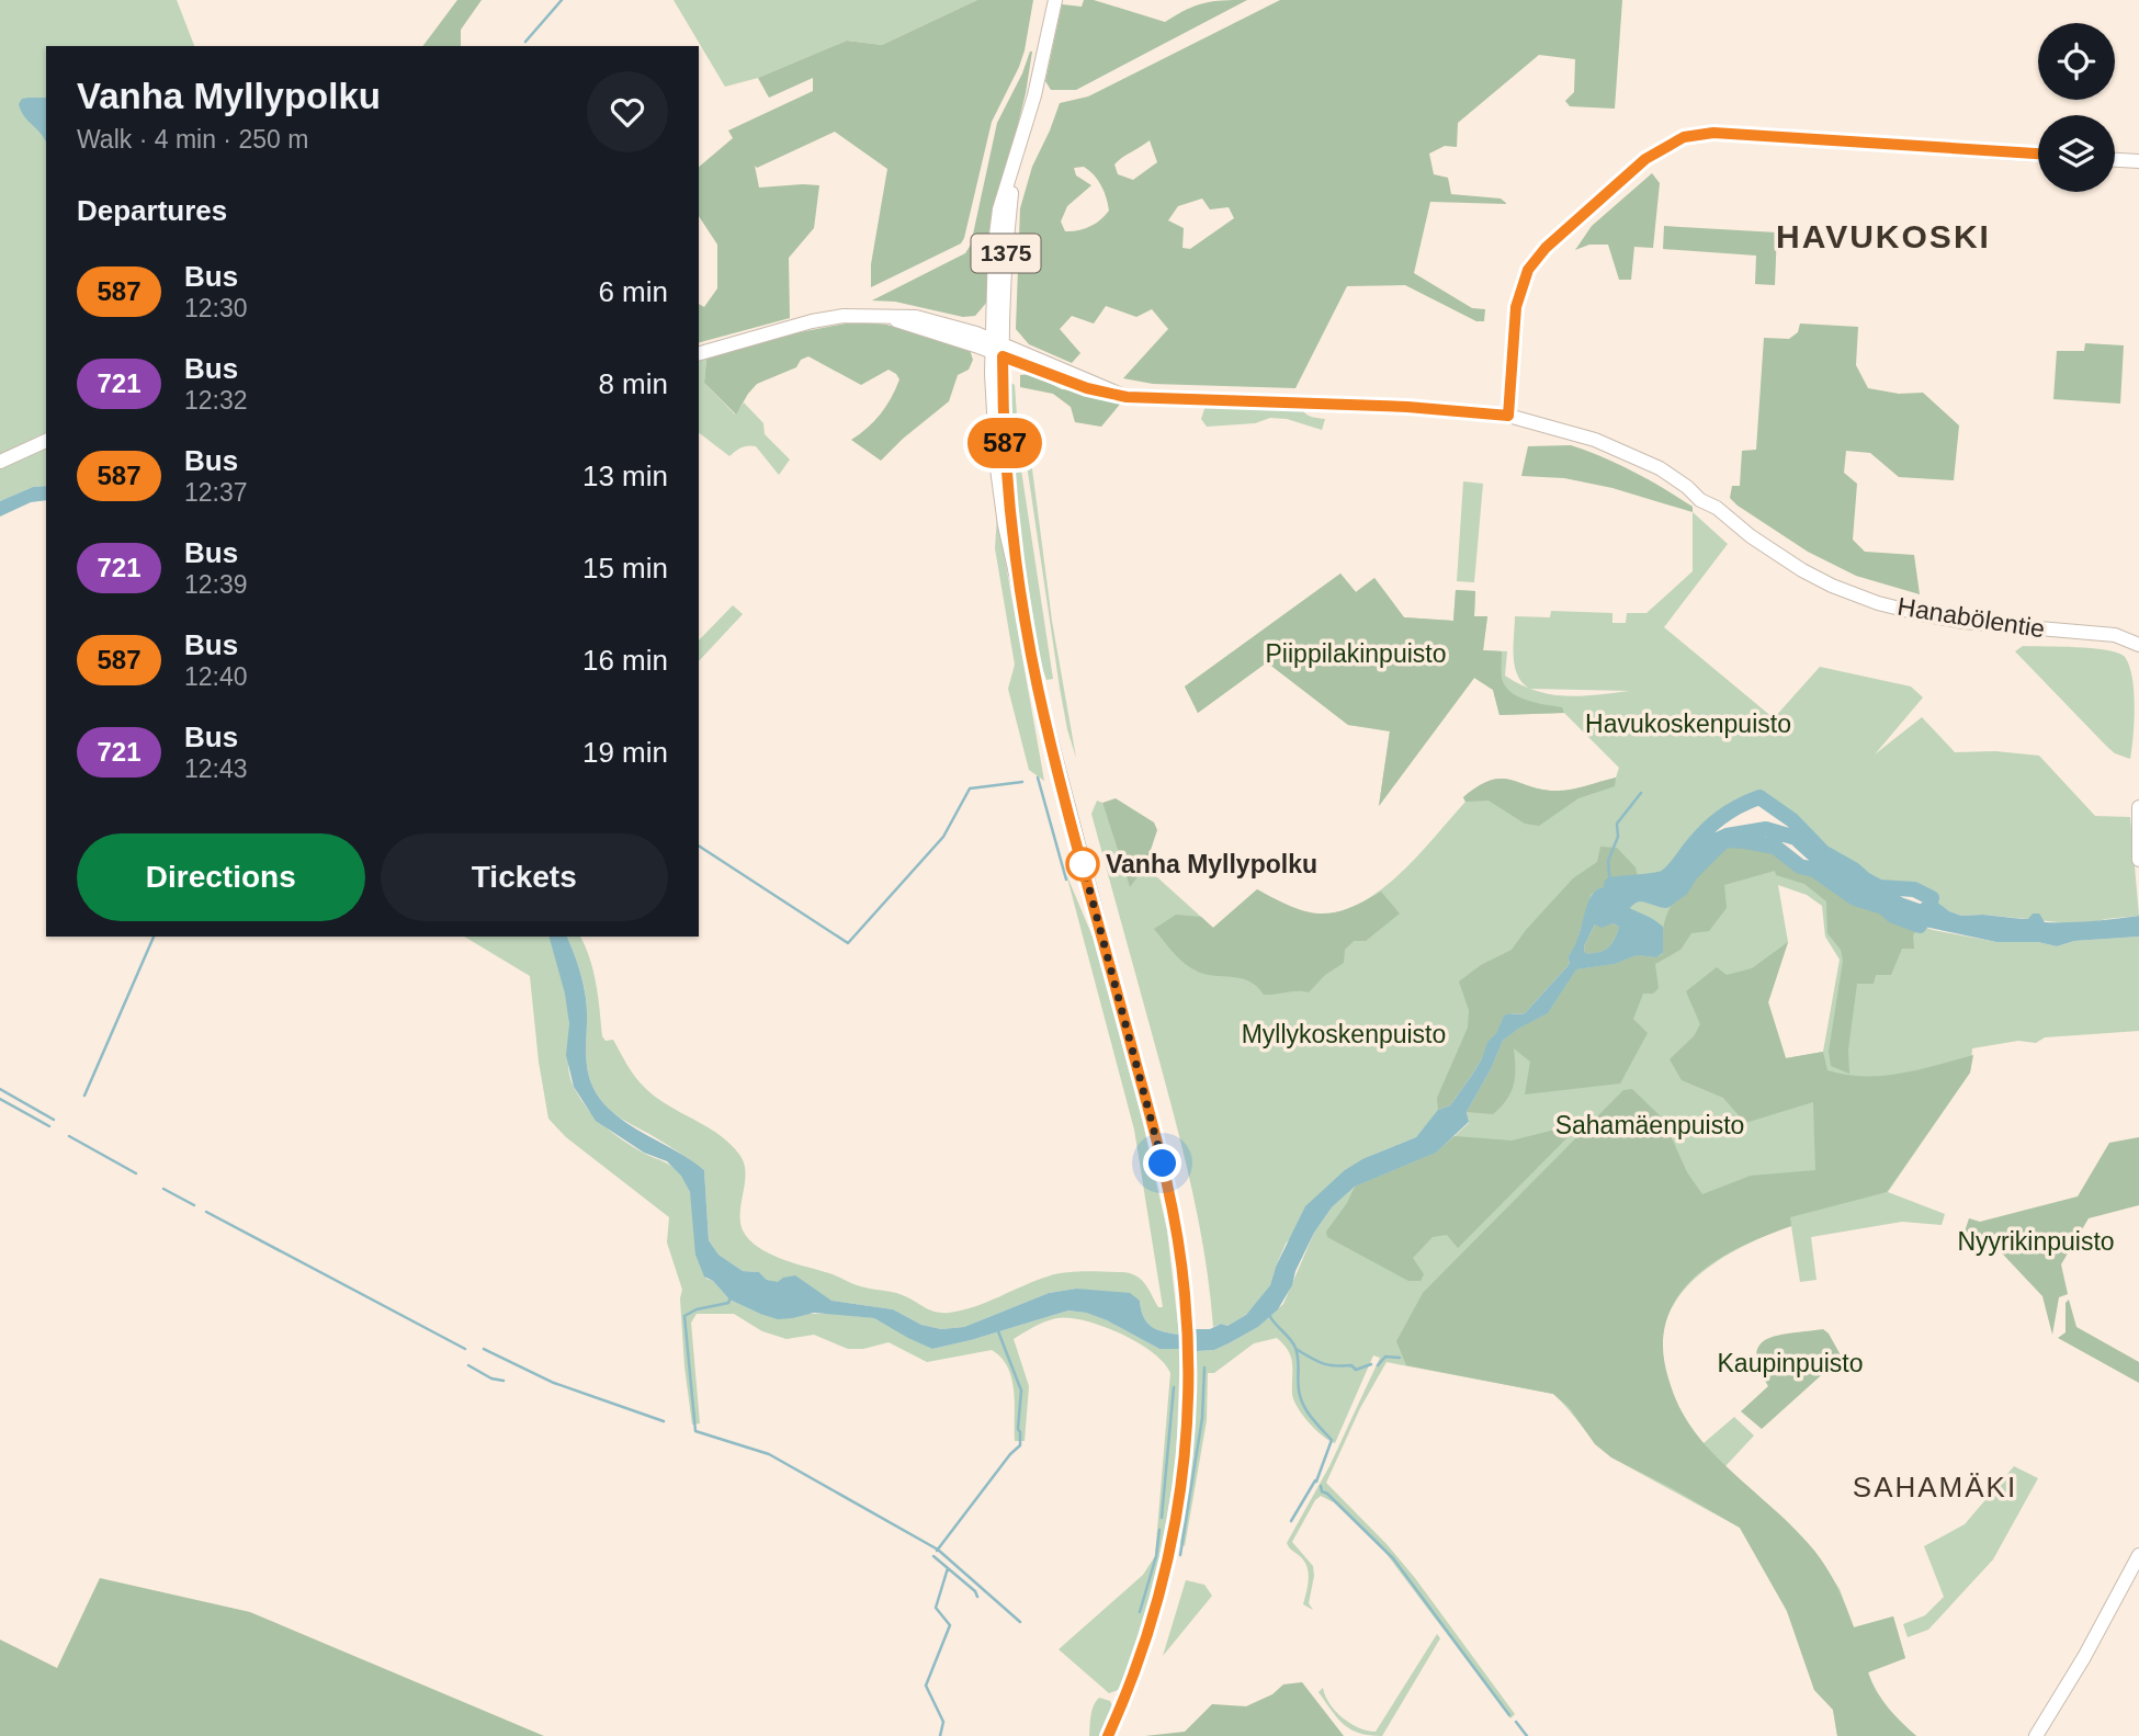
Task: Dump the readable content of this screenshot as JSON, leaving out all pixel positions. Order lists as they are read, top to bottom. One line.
{"streets":{"main road":["1375","Hanabölentie"]},"crossings":[["1375","Hanabölentie"]],"districts":["HAVUKOSKI","SAHAMÄKI"],"parks":["Piippilakinpuisto","Havukoskenpuisto","Myllykoskenpuisto","Sahamäenpuisto","Nyyrikinpuisto","Kaupinpuisto"],"places":["Vanha Myllypolku"],"lines":["bus line 587"],"page":{"on_map":"587","heading":[["Vanha Myllypolku","Walk · 4 min · 250 m"],"Departures"],"list":[{"mark":"587","name":"Bus","note":"12:30","value":"6 min"},{"mark":"721","name":"Bus","note":"12:32","value":"8 min"},{"mark":"587","name":"Bus","note":"12:37","value":"13 min"},{"mark":"721","name":"Bus","note":"12:39","value":"15 min"},{"mark":"587","name":"Bus","note":"12:40","value":"16 min"},{"mark":"721","name":"Bus","note":"12:43","value":"19 min"}],"buttons":["Directions","Tickets"]}}
